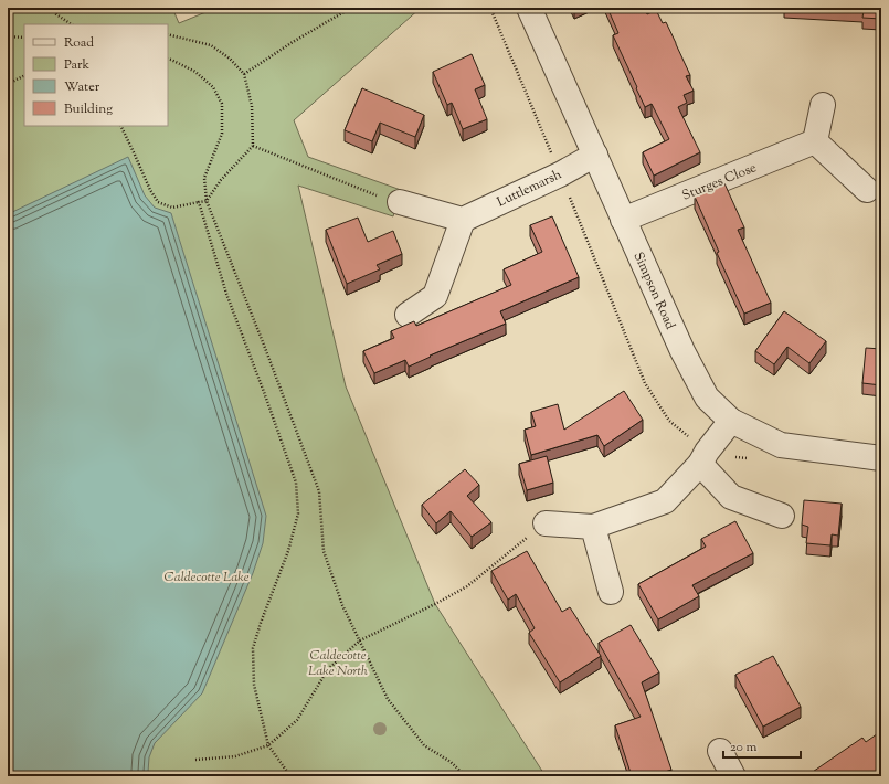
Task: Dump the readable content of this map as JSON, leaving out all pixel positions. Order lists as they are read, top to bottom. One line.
{"streets":{"street":["Sturges Close","Luttlemarsh","Simpson Road"]},"crossings":[["Sturges Close","Simpson Road"],["Luttlemarsh","Simpson Road"]],"parks":["Caldecotte Lake","Caldecotte Lake North"],"legend":["Road","Park","Water","Building"],"scale_bar":"20 m"}
